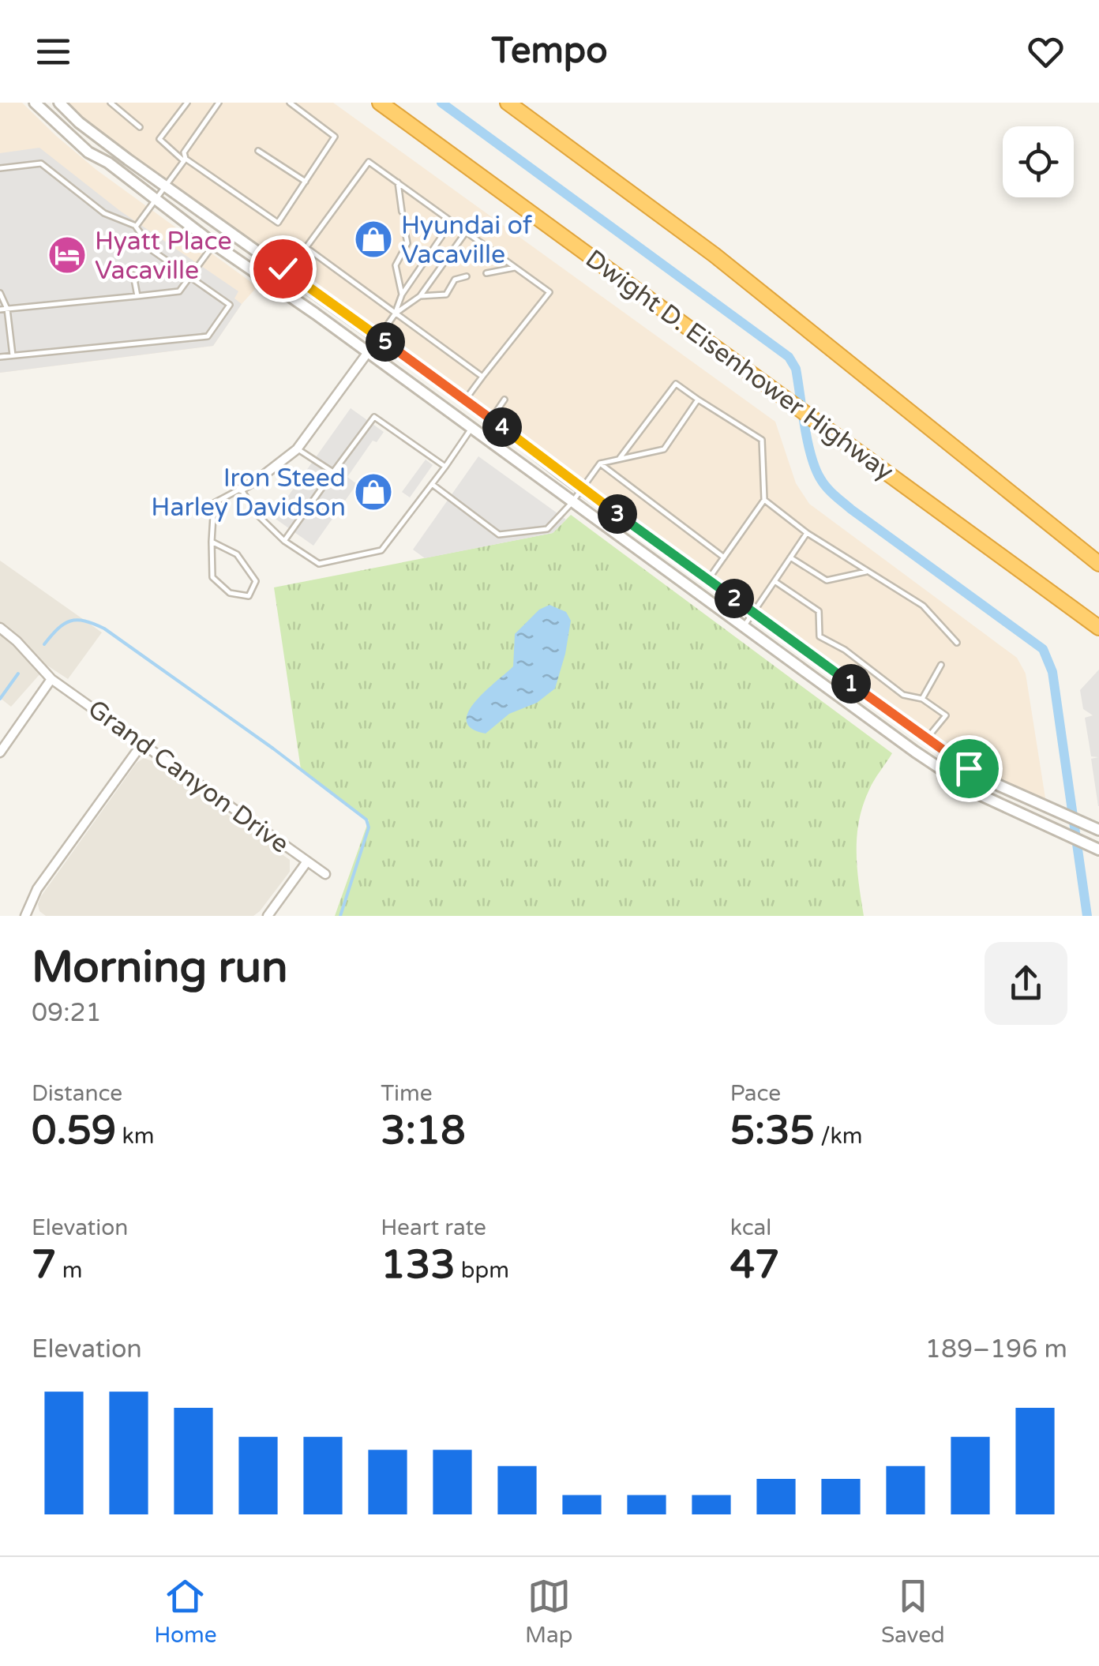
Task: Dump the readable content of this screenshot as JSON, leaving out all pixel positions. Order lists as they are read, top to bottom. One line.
{"streets":{"highway":["Dwight D. Eisenhower Highway"],"street":["Grand Canyon Drive"]},"places":{"shop":["Hyundai of Vacaville","Iron Steed Harley Davidson"],"hotel":["Hyatt Place Vacaville"]},"page":{"header":"Tempo","pins":["5","4","3","2","1"],"heading":["Morning run","09:21"],"stats":[["Distance","0.59 km"],["Time","3:18"],["Pace","5:35 /km"],["Elevation","7 m"],["Heart rate","133 bpm"],["kcal","47"]],"chart":["Elevation","189–196 m"],"tabs":["Home","Map","Saved"]}}
